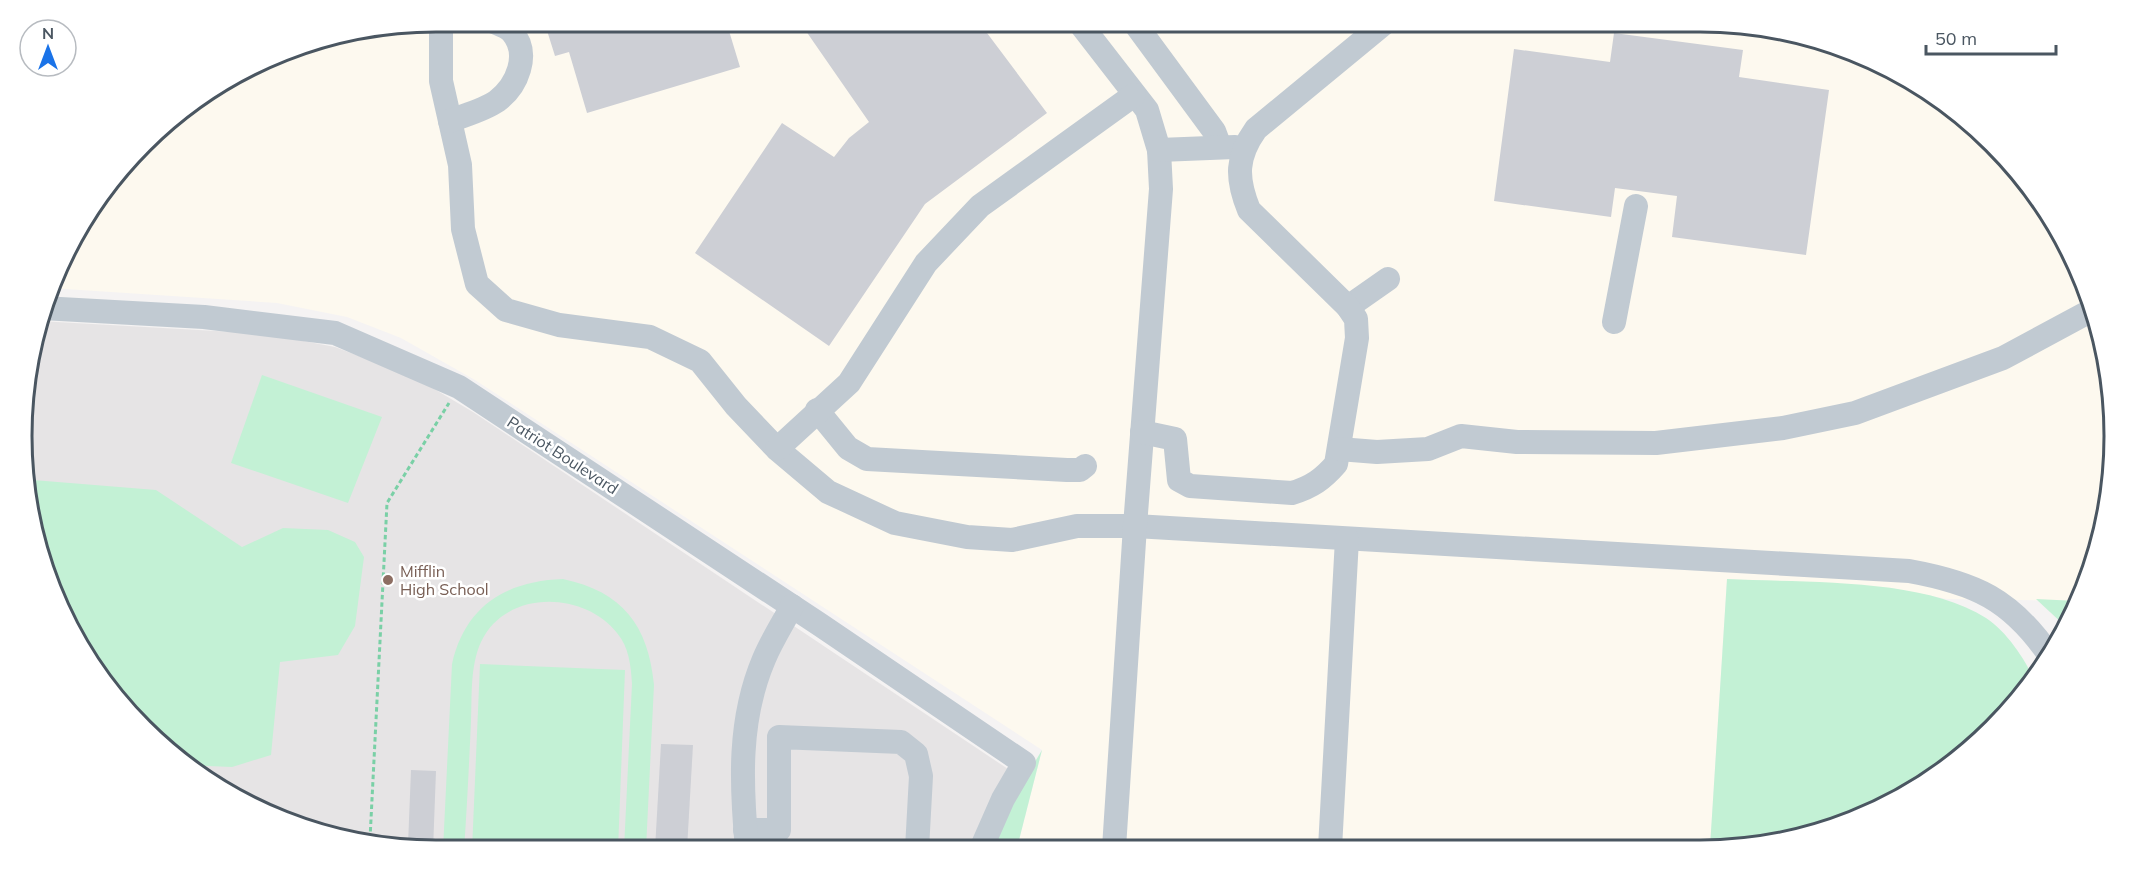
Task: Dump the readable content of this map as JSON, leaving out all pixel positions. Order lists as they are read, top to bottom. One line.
{"streets":{"street":["Patriot Boulevard"]},"places":["Mifflin High School"],"scale_bar":"50 m","north":"top"}
